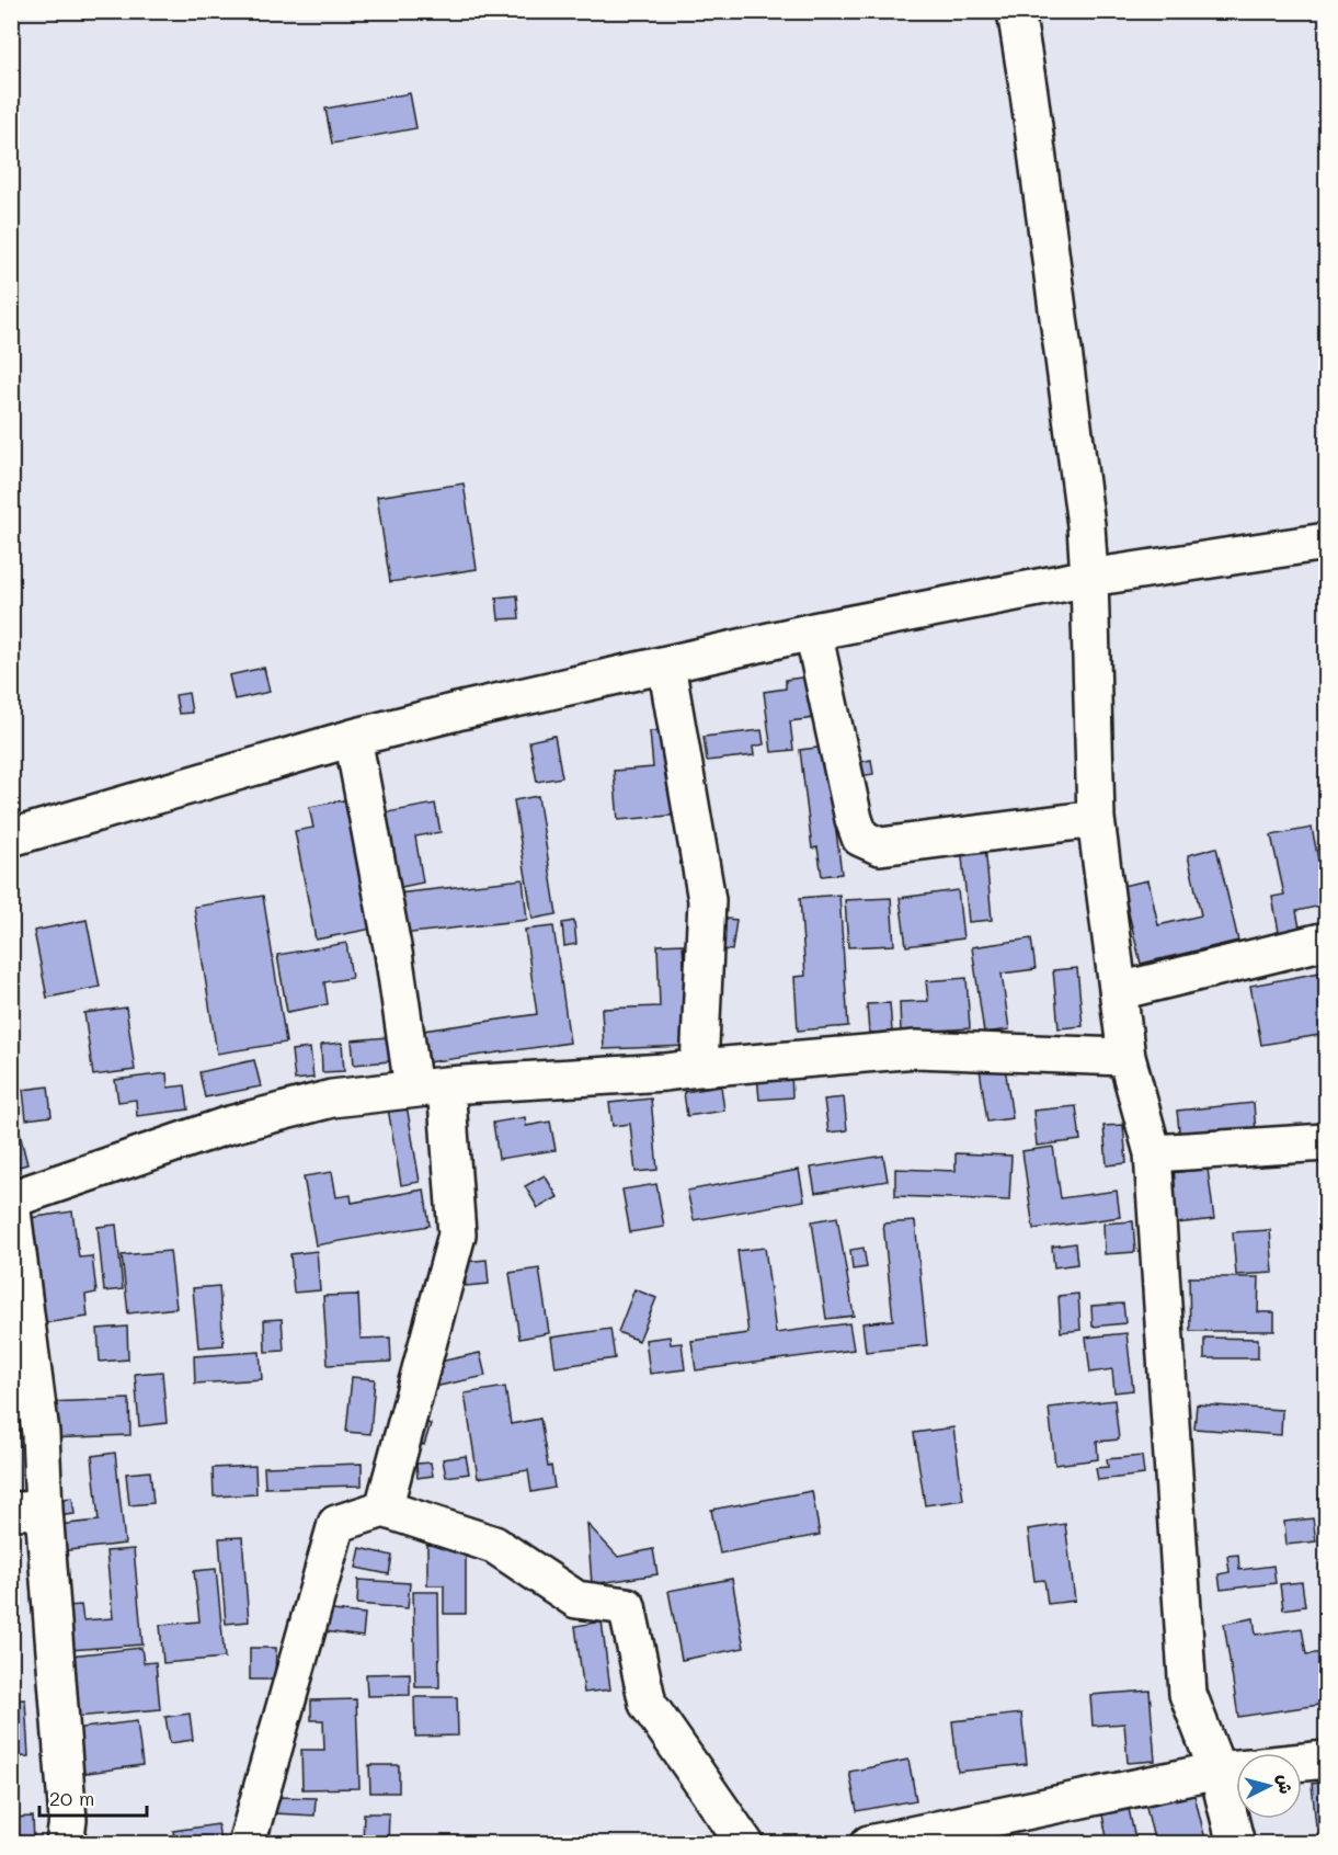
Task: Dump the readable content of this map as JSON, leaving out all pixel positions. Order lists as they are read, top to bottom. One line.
{"scale_bar":"20 m","north":"right"}
